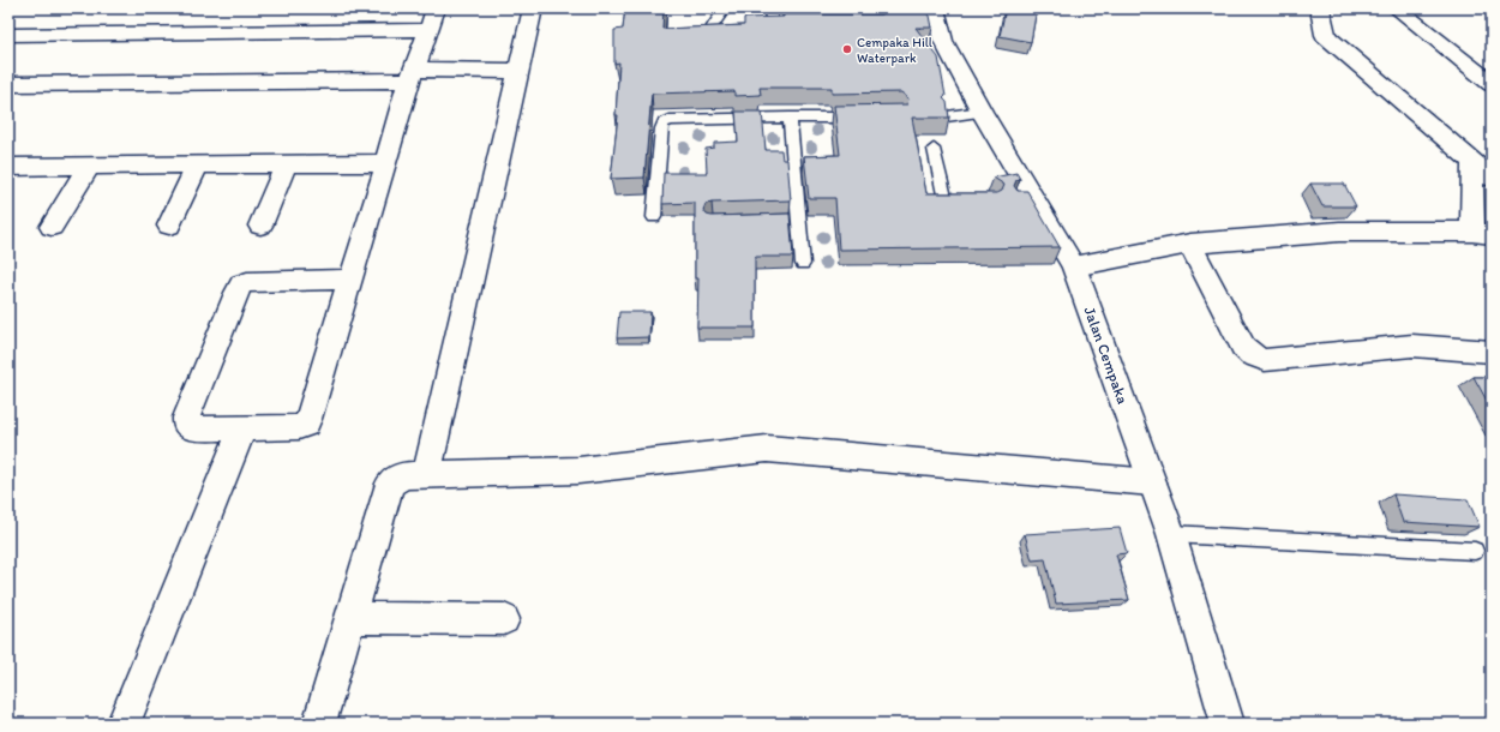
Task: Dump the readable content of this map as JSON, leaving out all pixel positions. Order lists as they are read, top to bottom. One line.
{"streets":{"street":["Jalan Cempaka"]},"places":["Cempaka Hill Waterpark"]}
